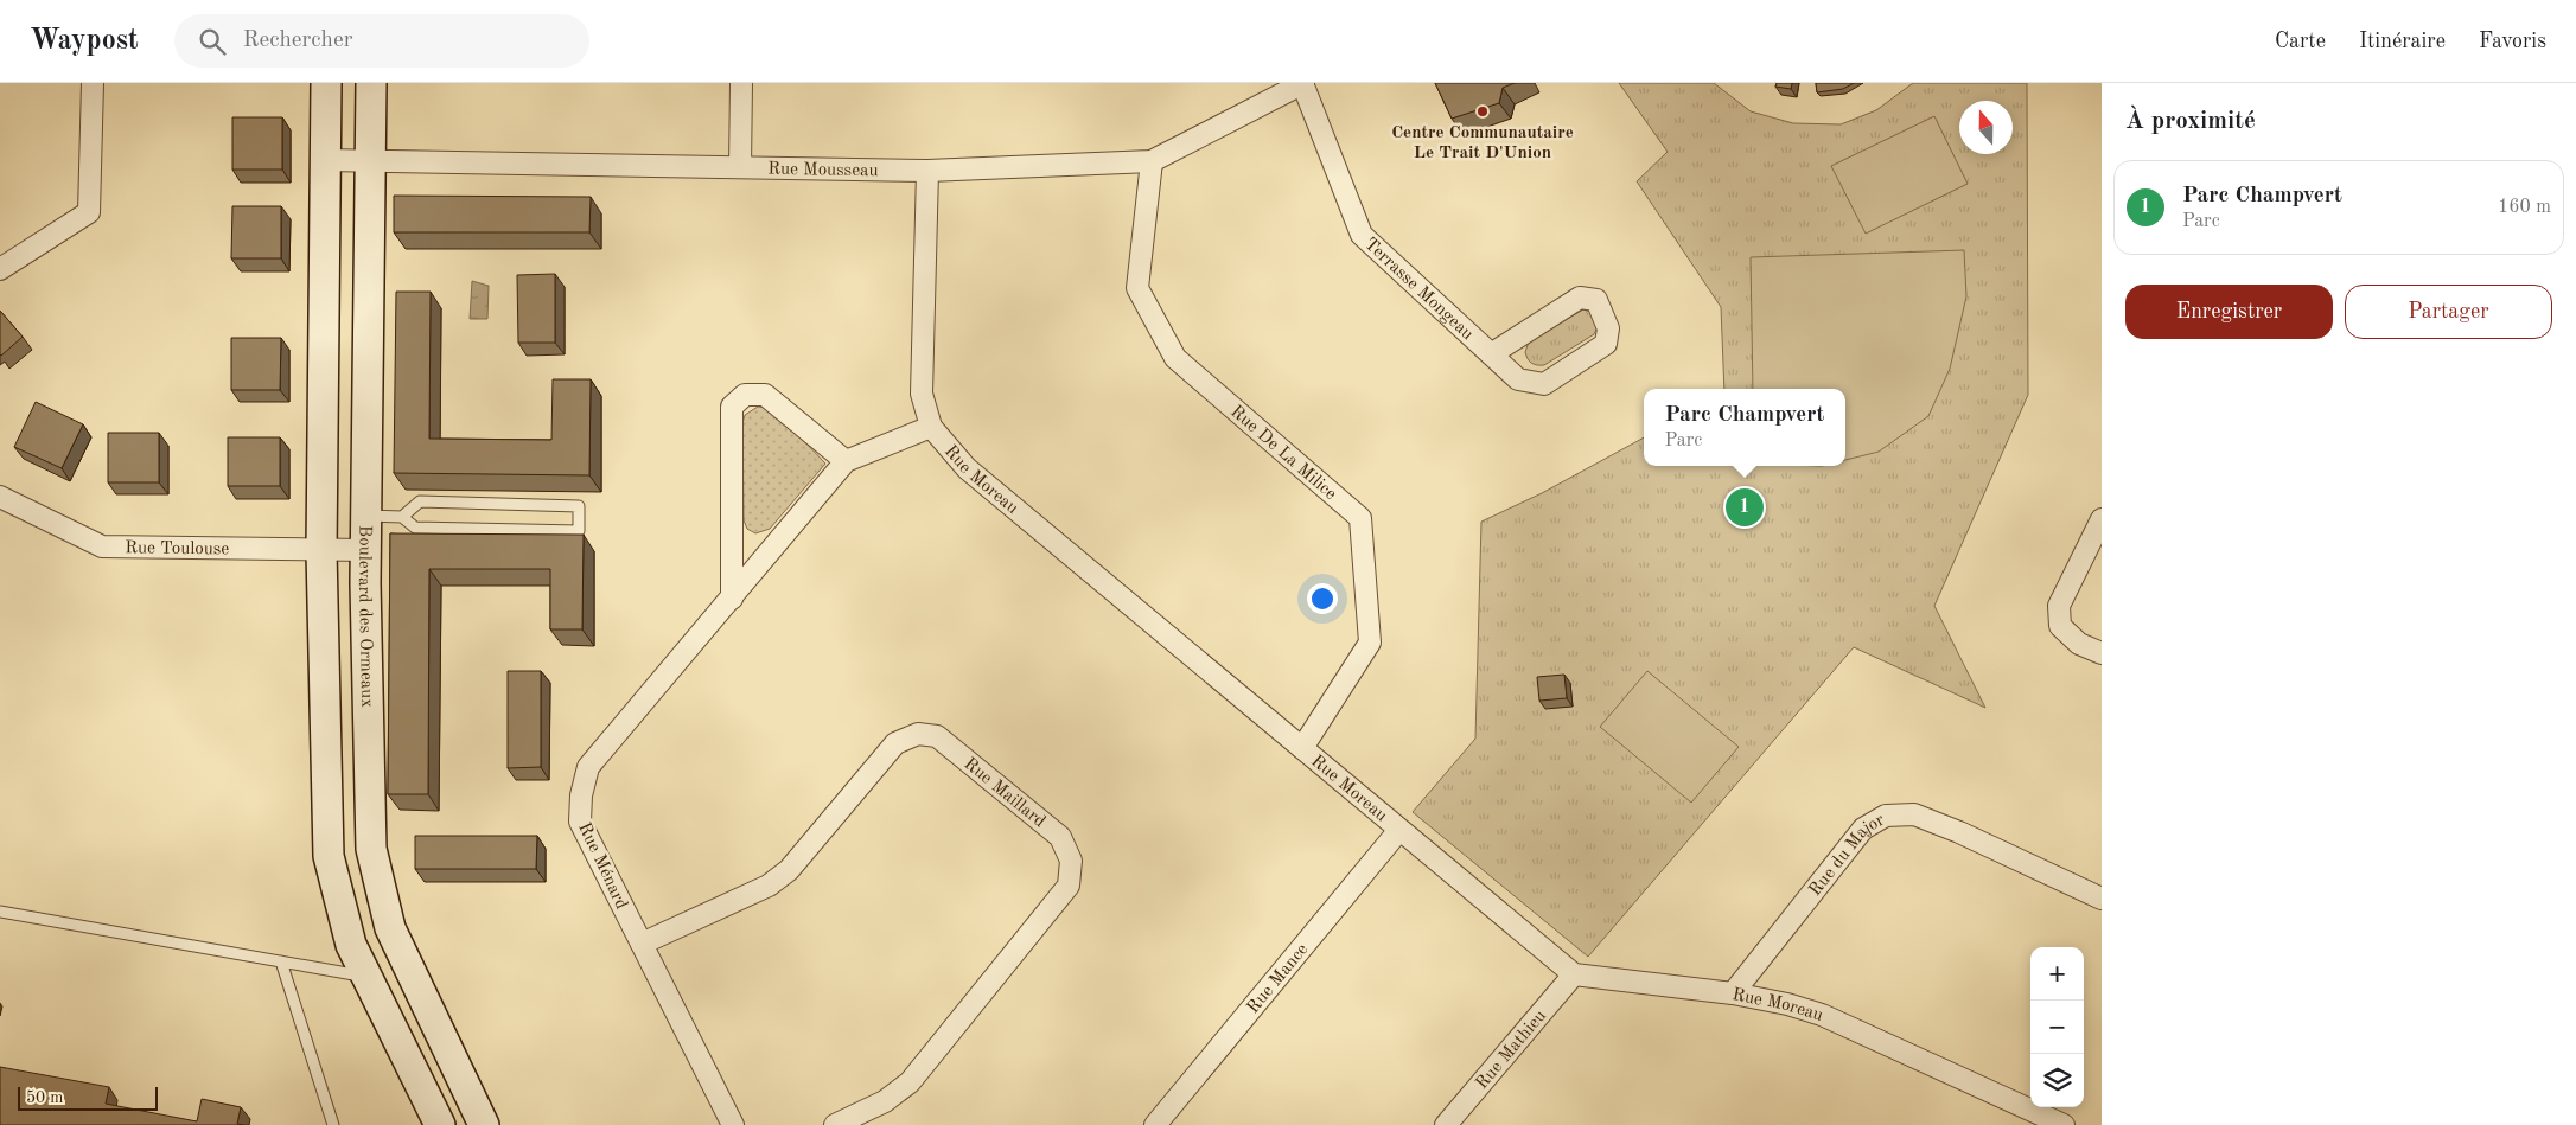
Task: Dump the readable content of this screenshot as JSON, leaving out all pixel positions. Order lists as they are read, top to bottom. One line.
{"streets":{"street":["Rue Mousseau","Terrasse Mongeau","Rue De La Milice","Rue Moreau","Rue Toulouse","Boulevard des Ormeaux","Rue Maillard","Rue du Major","Rue Ménard","Rue Mance","Rue Mathieu"]},"crossings":[["Rue Mousseau","Terrasse Mongeau"],["Rue Mousseau","Rue De La Milice"],["Rue Mousseau","Rue Moreau"],["Rue Mousseau","Boulevard des Ormeaux"],["Rue De La Milice","Rue Moreau"],["Rue Moreau","Rue du Major"],["Rue Moreau","Rue Ménard"],["Rue Moreau","Rue Mance"],["Rue Moreau","Rue Mathieu"],["Rue Toulouse","Boulevard des Ormeaux"],["Rue Maillard","Rue Ménard"]],"places":["Centre Communautaire Le Trait D'Union"],"scale_bar":"50 m","north":"top","page":{"header":"Waypost","search":"Rechercher","nav":["Carte","Itinéraire","Favoris"],"heading":"À proximité","list":[{"mark":"1","name":"Parc Champvert","note":"Parc","value":"160 m"}],"buttons":["Enregistrer","Partager"],"popup":["Parc Champvert","Parc"],"pins":"1","map_buttons":["+","−"],"scale":"50 m"}}
